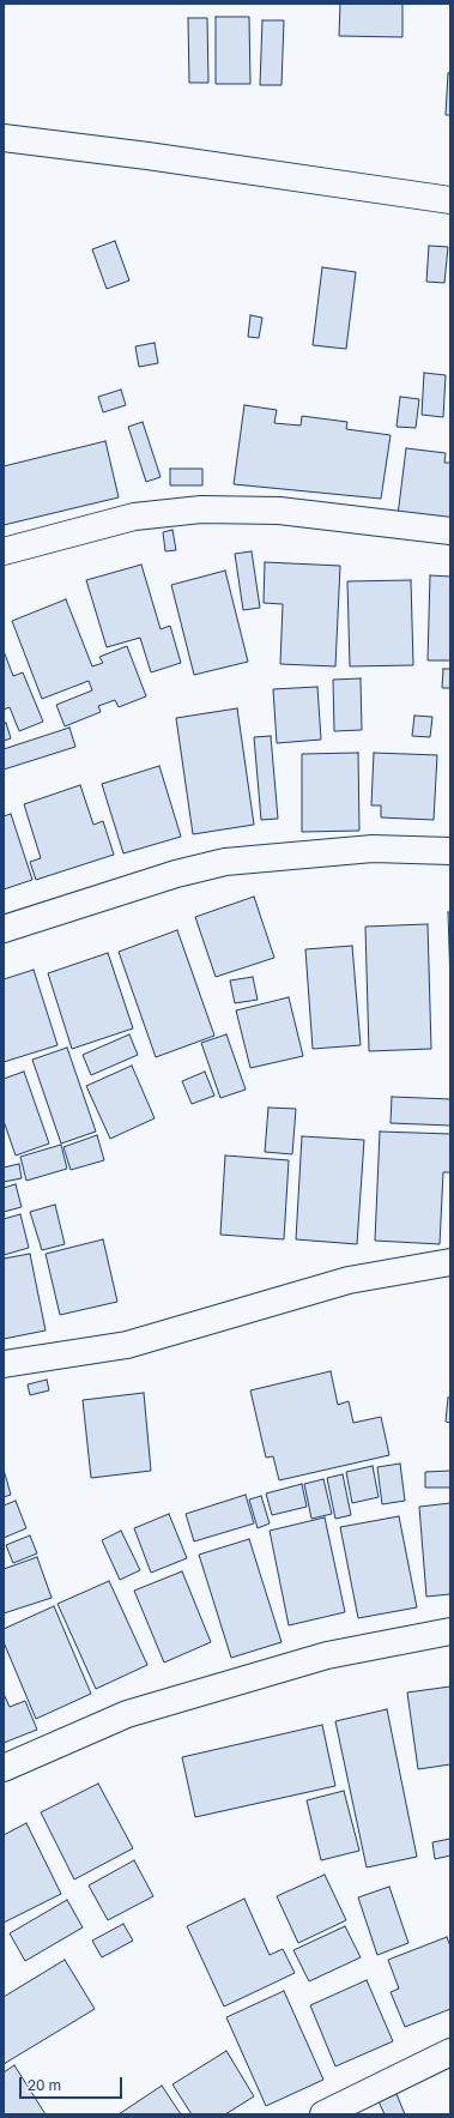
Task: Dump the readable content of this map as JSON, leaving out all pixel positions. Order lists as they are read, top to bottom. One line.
{"scale_bar":"20 m"}
